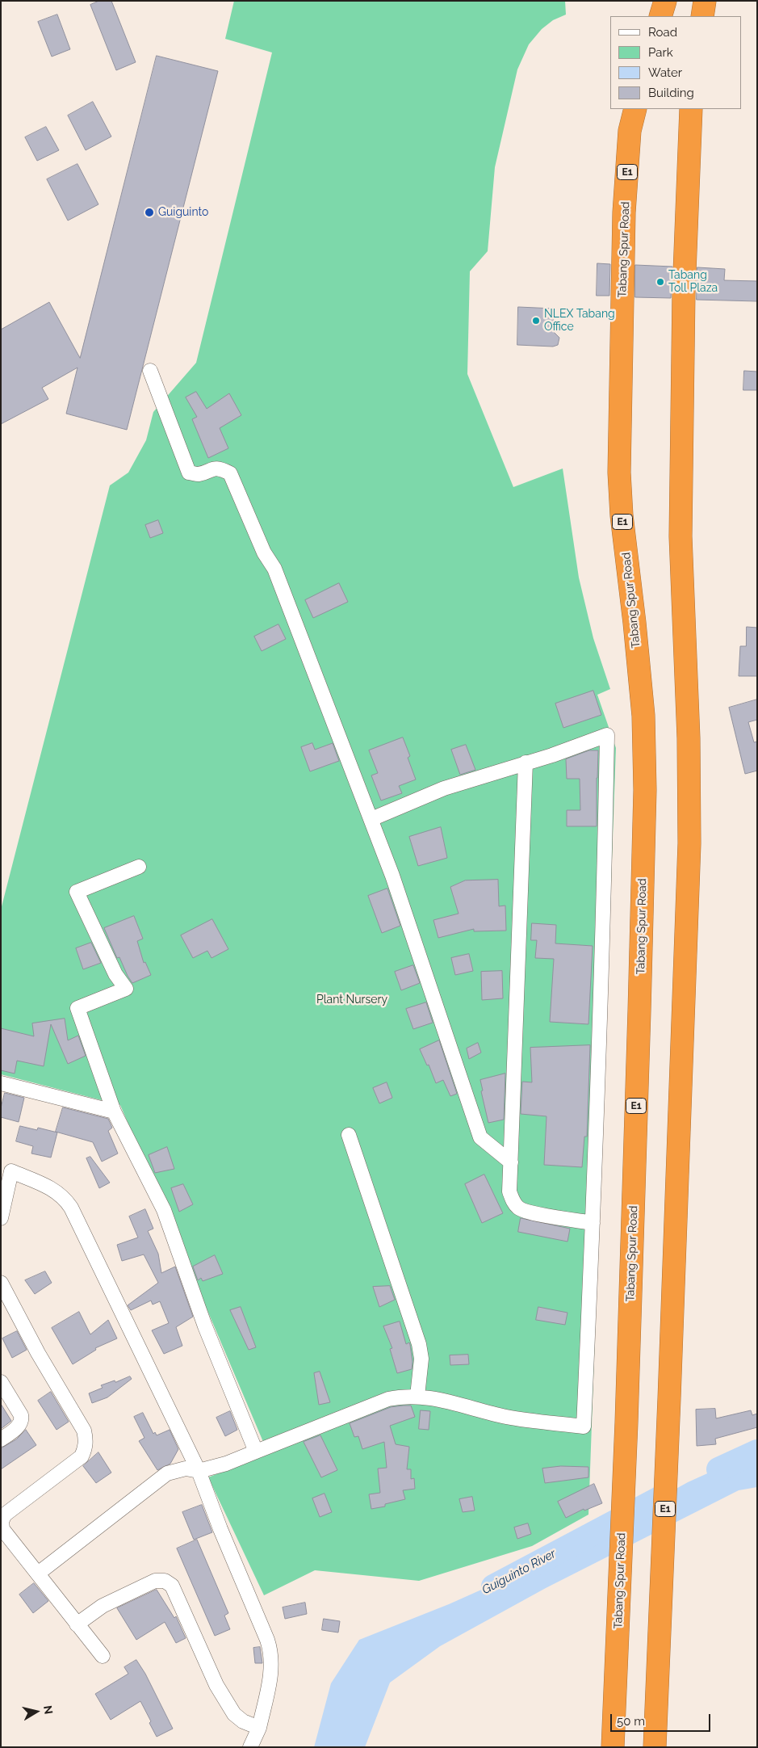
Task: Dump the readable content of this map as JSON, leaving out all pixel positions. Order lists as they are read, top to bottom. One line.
{"streets":{"highway":["E1","Tabang Spur Road"]},"water":["Guiguinto River"],"parks":["Plant Nursery"],"places":["Guiguinto","Tabang Toll Plaza","NLEX Tabang Office"],"legend":["Road","Park","Water","Building"],"scale_bar":"50 m","north":"right"}
